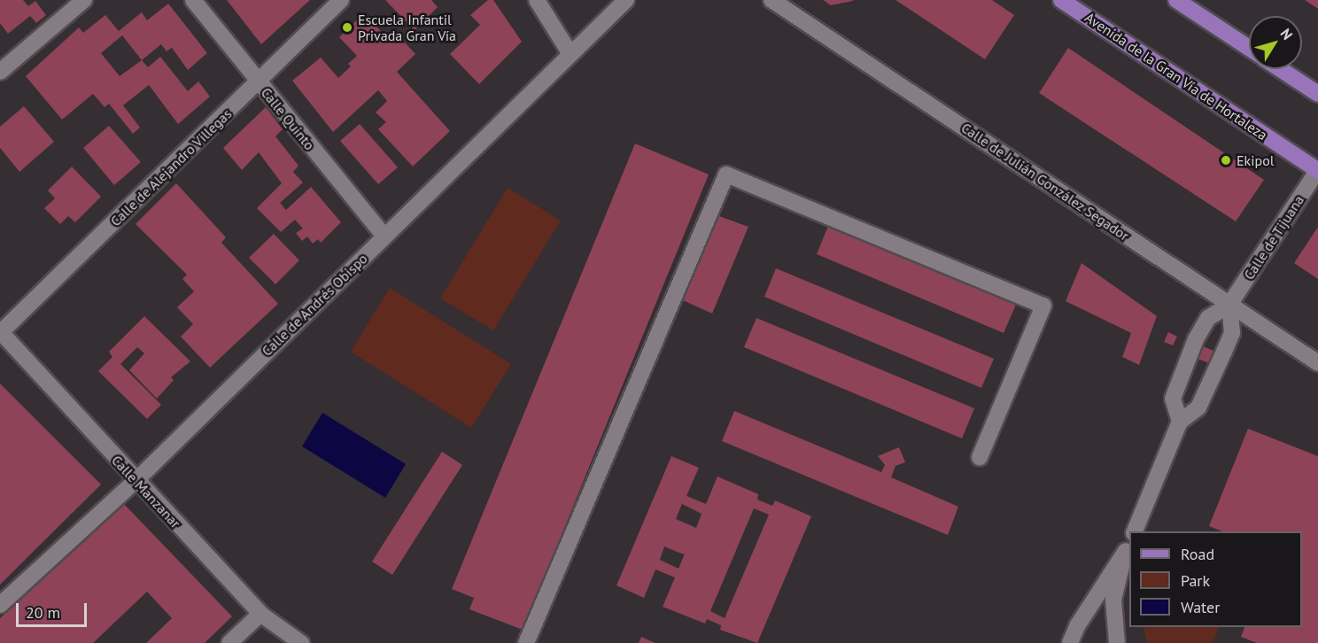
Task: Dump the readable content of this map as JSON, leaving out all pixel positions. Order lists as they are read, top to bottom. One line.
{"streets":{"main road":["Avenida de la Gran Vía de Hortaleza"],"street":["Calle Quinto","Calle de Alejandro Villegas","Calle de Julián González Segador","Calle de Tijuana","Calle de Andrés Obispo","Calle Manzanar"]},"crossings":[["Avenida de la Gran Vía de Hortaleza","Calle de Tijuana"],["Calle Quinto","Calle de Alejandro Villegas"],["Calle Quinto","Calle de Andrés Obispo"],["Calle de Alejandro Villegas","Calle Manzanar"],["Calle de Julián González Segador","Calle de Tijuana"],["Calle de Andrés Obispo","Calle Manzanar"]],"places":["Escuela Infantil Privada Gran Vía","Ekipol"],"legend":["Road","Park","Water"],"scale_bar":"20 m","north":"top right"}
